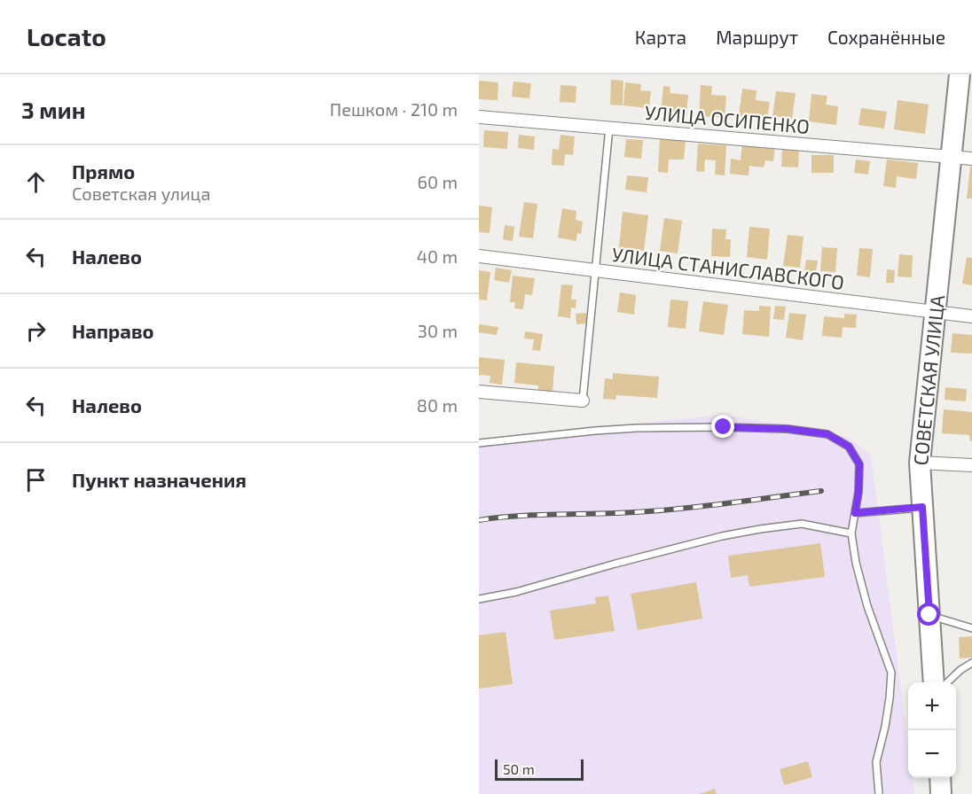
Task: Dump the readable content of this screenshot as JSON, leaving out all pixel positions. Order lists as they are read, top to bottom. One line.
{"streets":{"main road":["СОВЕТСКАЯ УЛИЦА"],"street":["УЛИЦА ОСИПЕНКО","УЛИЦА СТАНИСЛАВСКОГО"]},"crossings":[["УЛИЦА ОСИПЕНКО","СОВЕТСКАЯ УЛИЦА"],["УЛИЦА СТАНИСЛАВСКОГО","СОВЕТСКАЯ УЛИЦА"]],"scale_bar":"50 m","page":{"header":"Locato","nav":["Карта","Маршрут","Сохранённые"],"heading":["3 мин","Пешком · 210 m"],"list":[["Прямо","Советская улица","60 m"],["Налево","40 m"],["Направо","30 m"],["Налево","80 m"],"Пункт назначения"],"map_buttons":["+","−"],"scale":"50 m"}}
